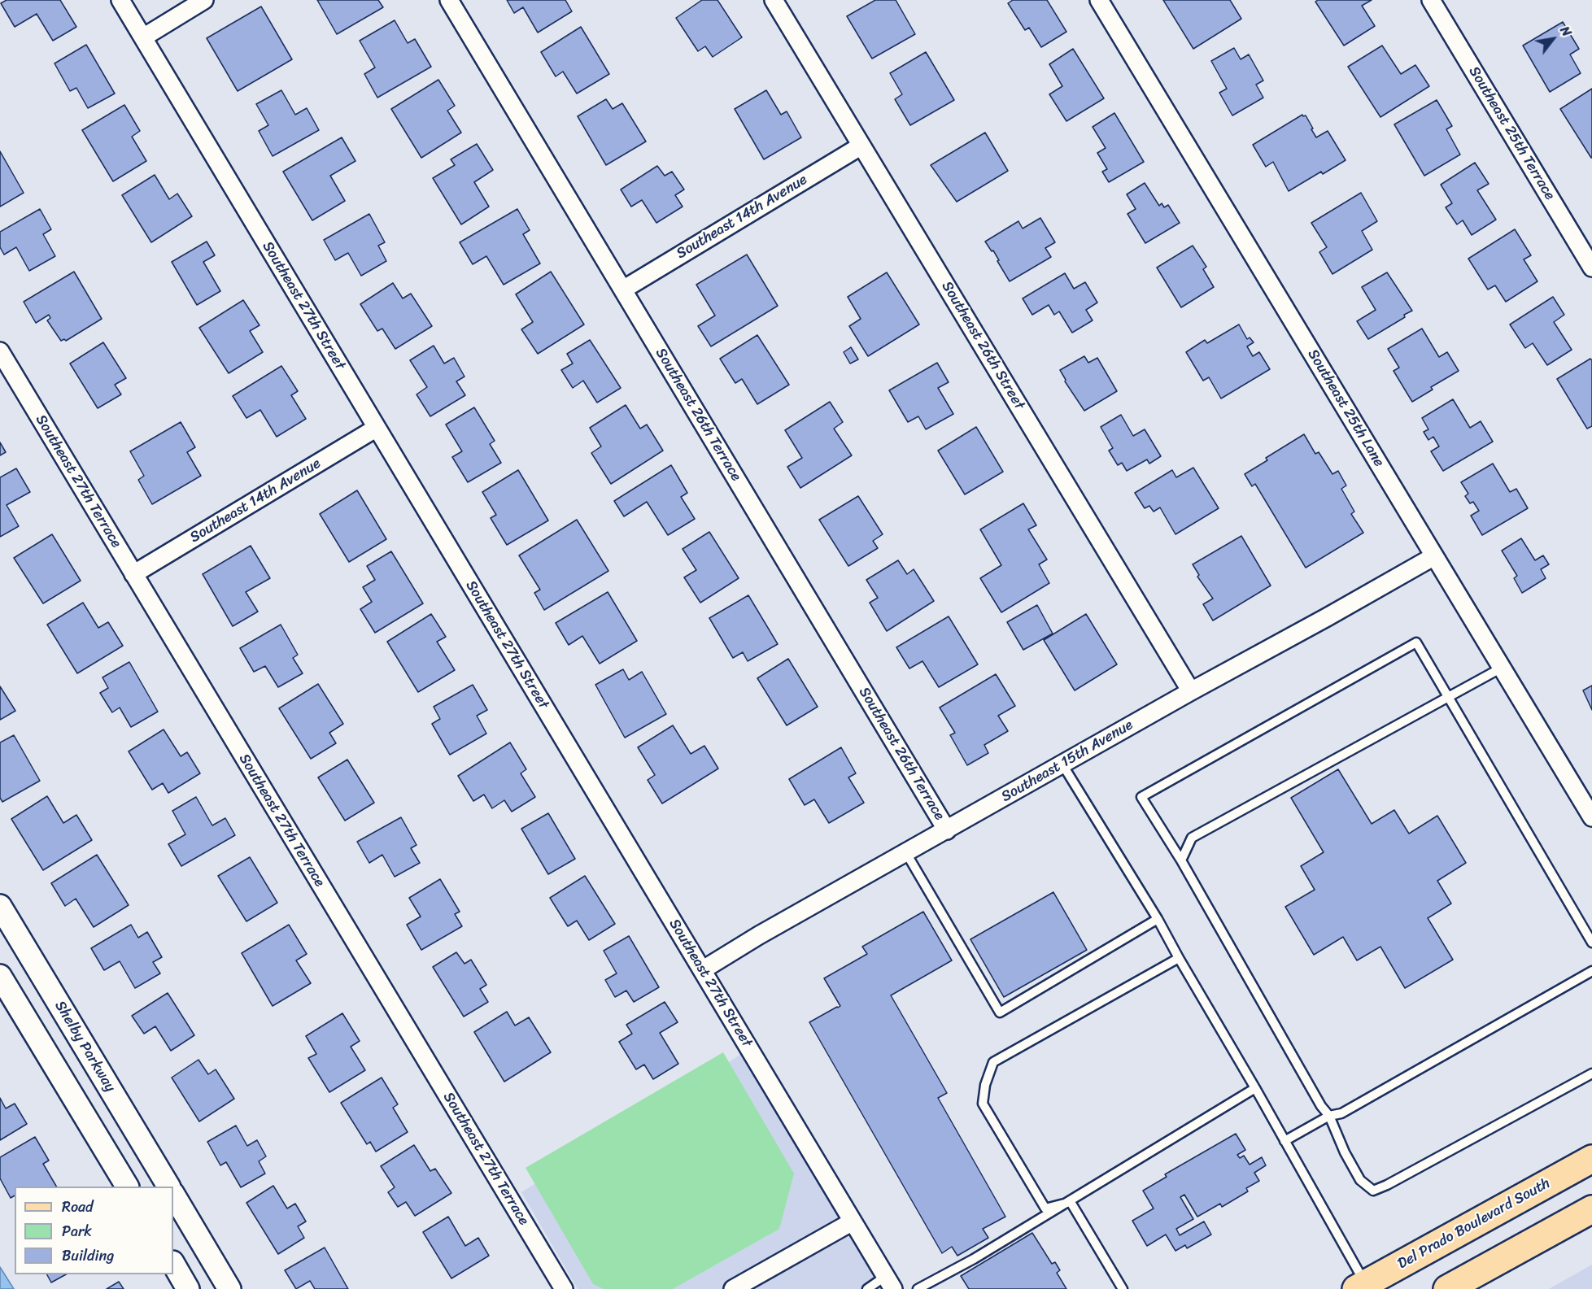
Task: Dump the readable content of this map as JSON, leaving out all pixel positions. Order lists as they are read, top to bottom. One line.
{"streets":{"main road":["Del Prado Boulevard South"],"street":["Southeast 25th Terrace","Southeast 14th Avenue","Southeast 27th Street","Southeast 26th Street","Southeast 25th Lane","Southeast 26th Terrace","Southeast 27th Terrace","Southeast 15th Avenue","Shelby Parkway"]},"crossings":[["Southeast 14th Avenue","Southeast 27th Street"],["Southeast 14th Avenue","Southeast 26th Street"],["Southeast 14th Avenue","Southeast 26th Terrace"],["Southeast 14th Avenue","Southeast 27th Terrace"],["Southeast 27th Street","Southeast 15th Avenue"],["Southeast 26th Street","Southeast 15th Avenue"],["Southeast 25th Lane","Southeast 15th Avenue"],["Southeast 26th Terrace","Southeast 15th Avenue"]],"legend":["Road","Park","Building"],"north":"top right"}
